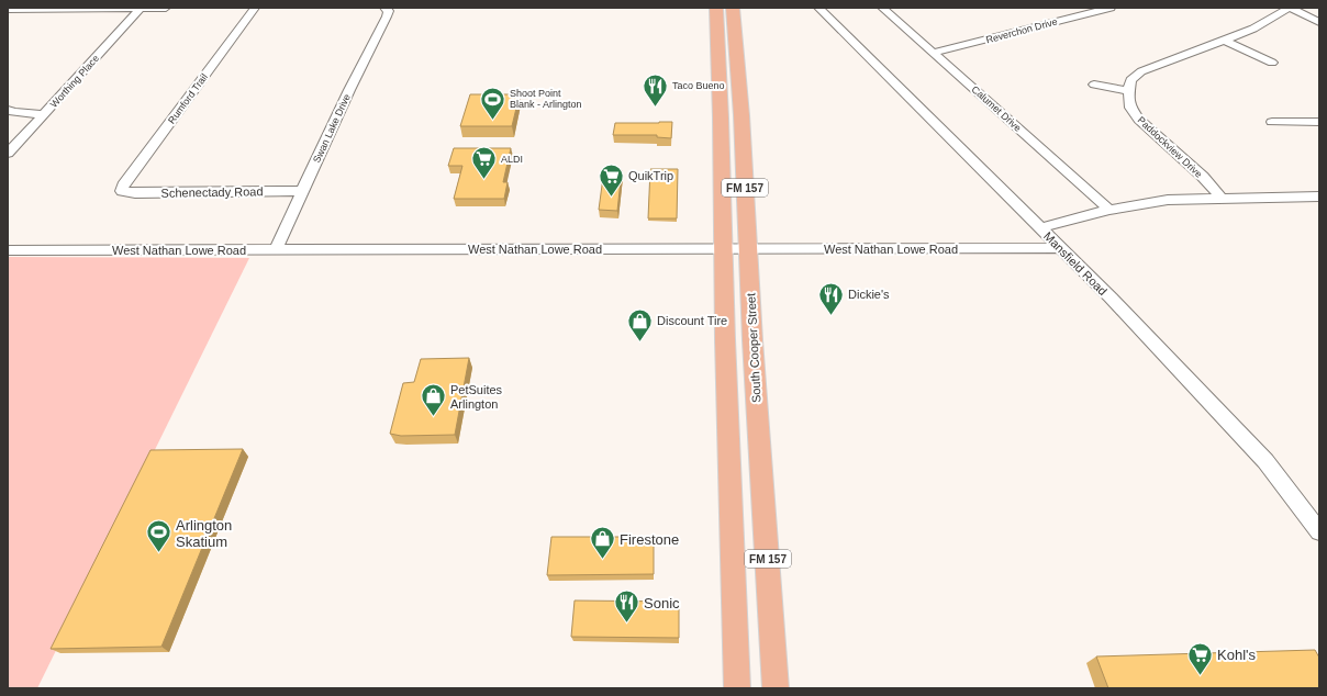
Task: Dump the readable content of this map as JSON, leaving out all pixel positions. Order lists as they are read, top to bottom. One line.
{"streets":{"main road":["FM 157","South Cooper Street"],"street":["Reverchon Drive","Worthing Place","Rumford Trail","Calumet Drive","Swan Lake Drive","Paddockview Drive","Schenectady Road","West Nathan Lowe Road","Mansfield Road"]},"crossings":[["Reverchon Drive","Calumet Drive"],["Rumford Trail","Schenectady Road"],["Swan Lake Drive","Schenectady Road"],["Swan Lake Drive","West Nathan Lowe Road"],["FM 157","West Nathan Lowe Road"],["West Nathan Lowe Road","Mansfield Road"],["West Nathan Lowe Road","South Cooper Street"]],"places":{"restaurant":["Taco Bueno","Dickie's","Sonic"],"sports":["Shoot Point Blank - Arlington","Arlington Skatium"],"supermarket":["ALDI","QuikTrip","Kohl's"],"shop":["Discount Tire","PetSuites Arlington","Firestone"]}}
